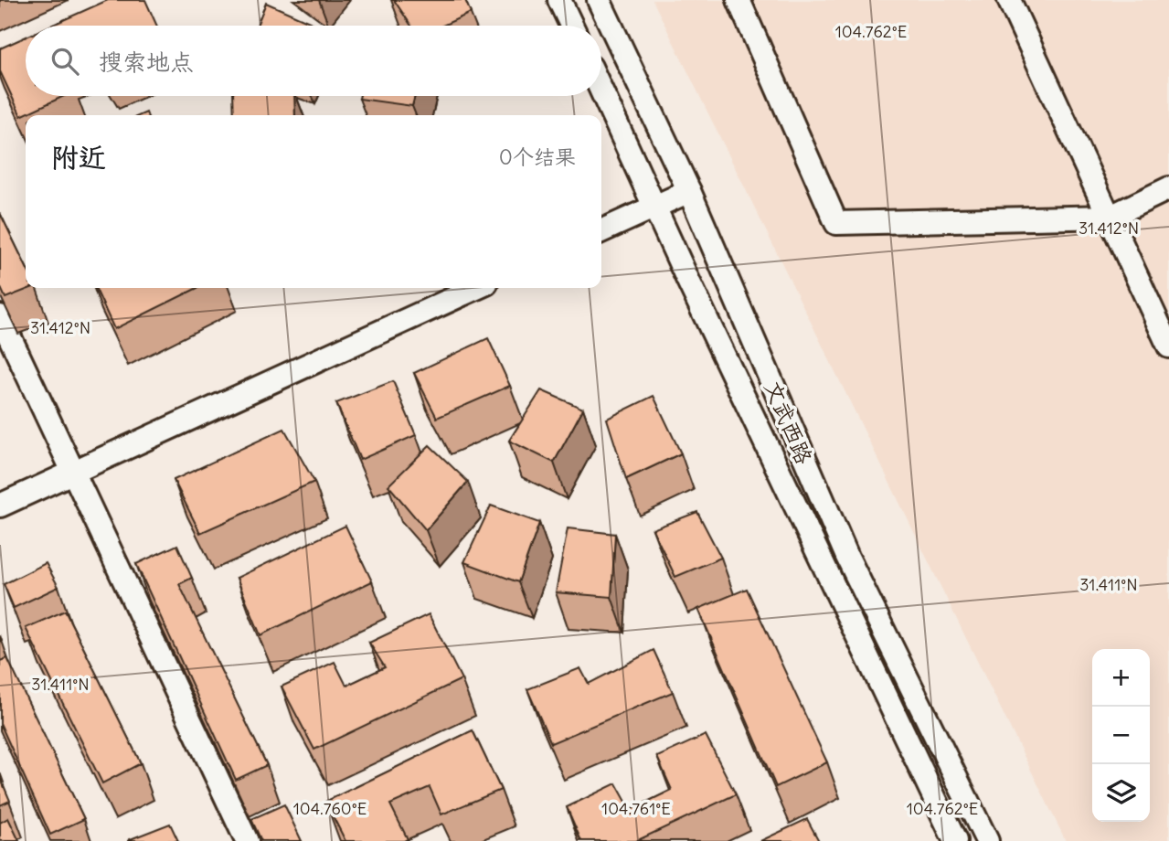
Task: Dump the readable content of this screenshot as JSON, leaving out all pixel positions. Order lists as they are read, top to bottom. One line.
{"streets":{"street":["文武西路"]},"page":{"search":"搜索地点","heading":["附近","0个结果"],"map_buttons":["+","−"]},"coordinates":["104.762°E","31.412°N","31.411°N","104.760°E","104.761°E"]}
